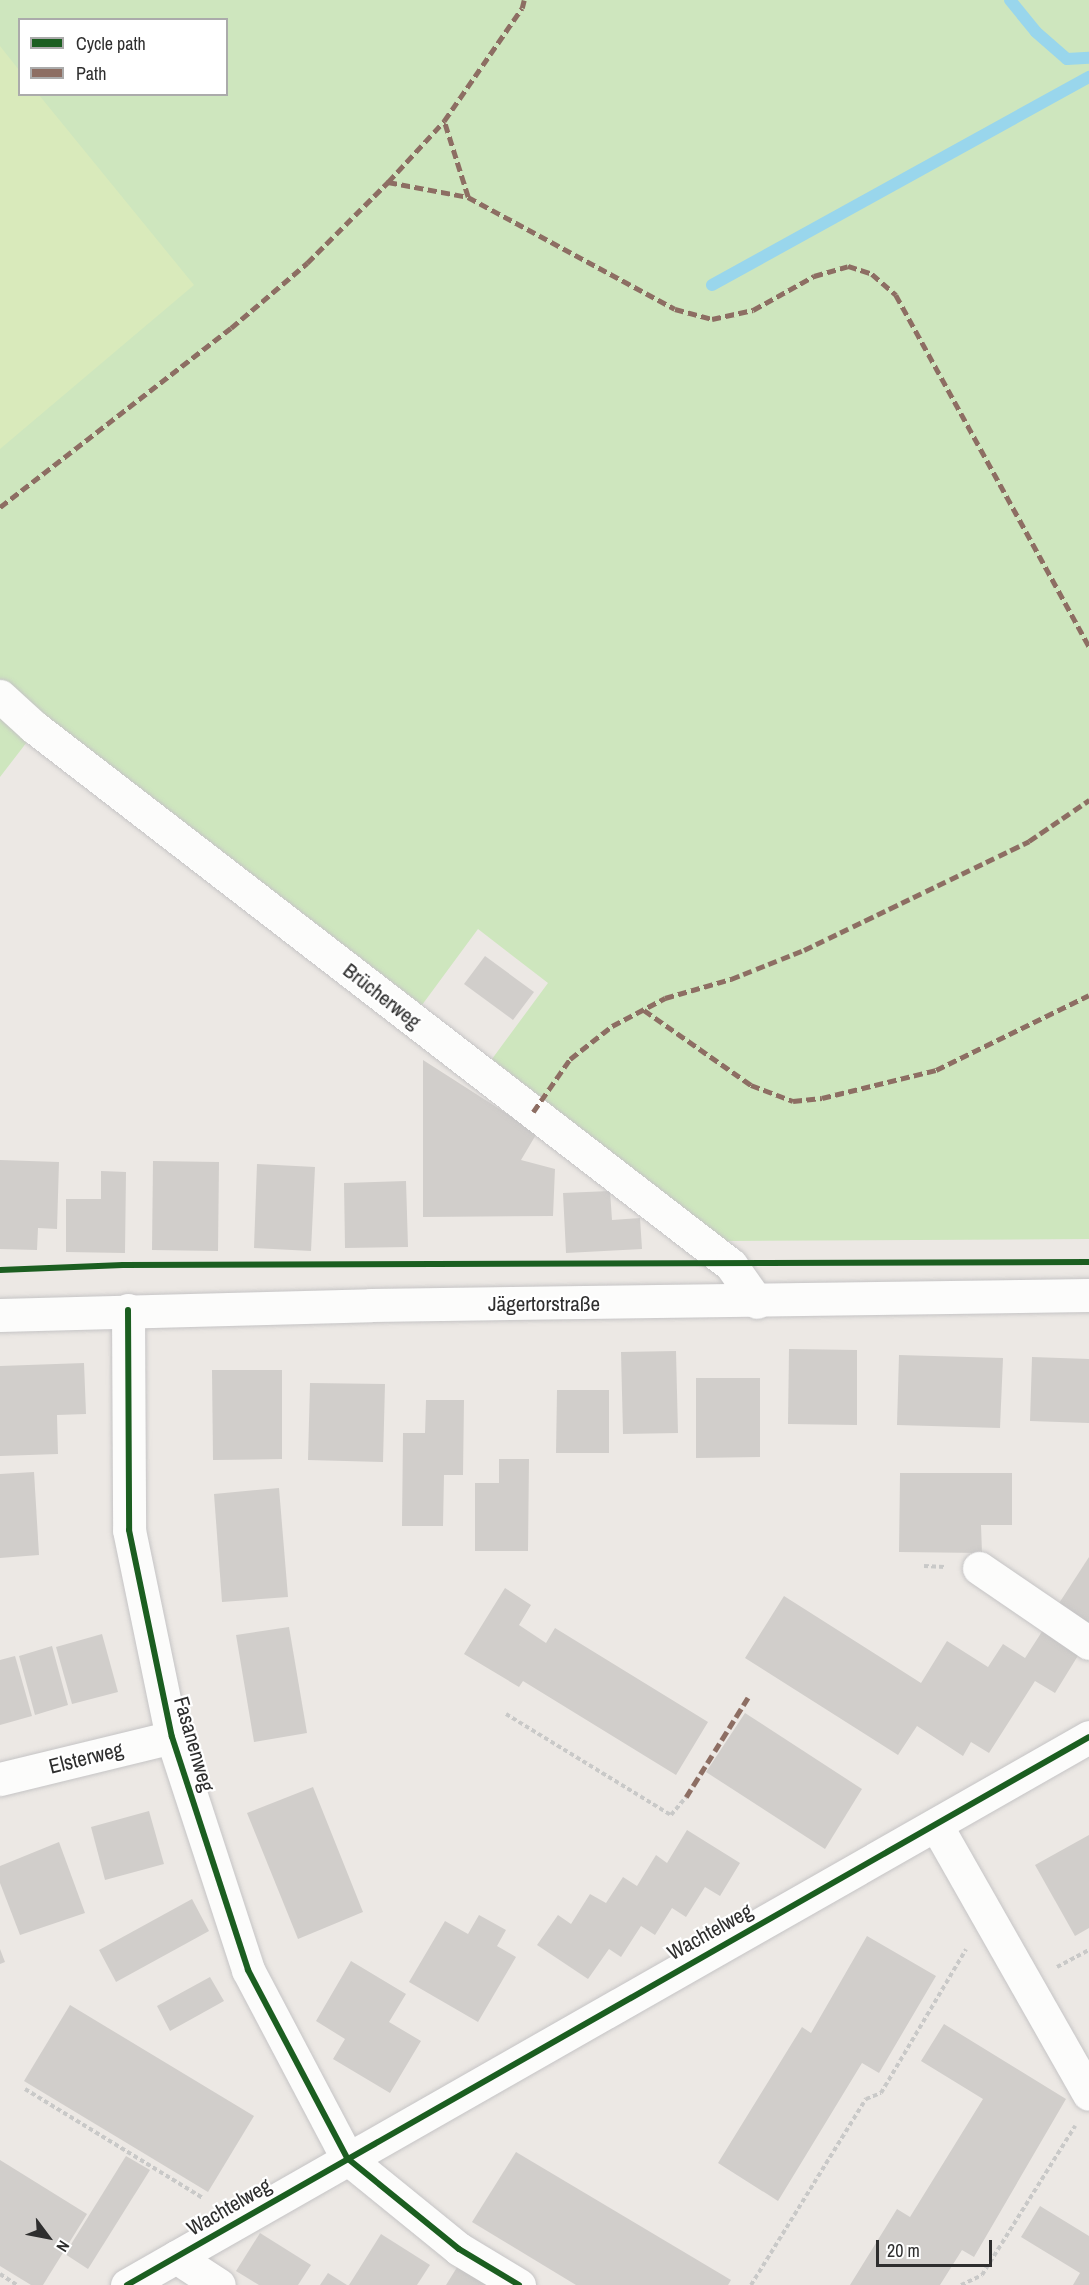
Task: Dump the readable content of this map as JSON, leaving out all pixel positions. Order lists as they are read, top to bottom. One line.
{"streets":{"street":["Brücherweg","Jägertorstraße","Fasanenweg","Elsterweg","Wachtelweg"]},"crossings":[["Brücherweg","Jägertorstraße"],["Jägertorstraße","Fasanenweg"],["Fasanenweg","Elsterweg"],["Fasanenweg","Wachtelweg"]],"legend":["Cycle path","Path"],"scale_bar":"20 m","north":"bottom right"}
